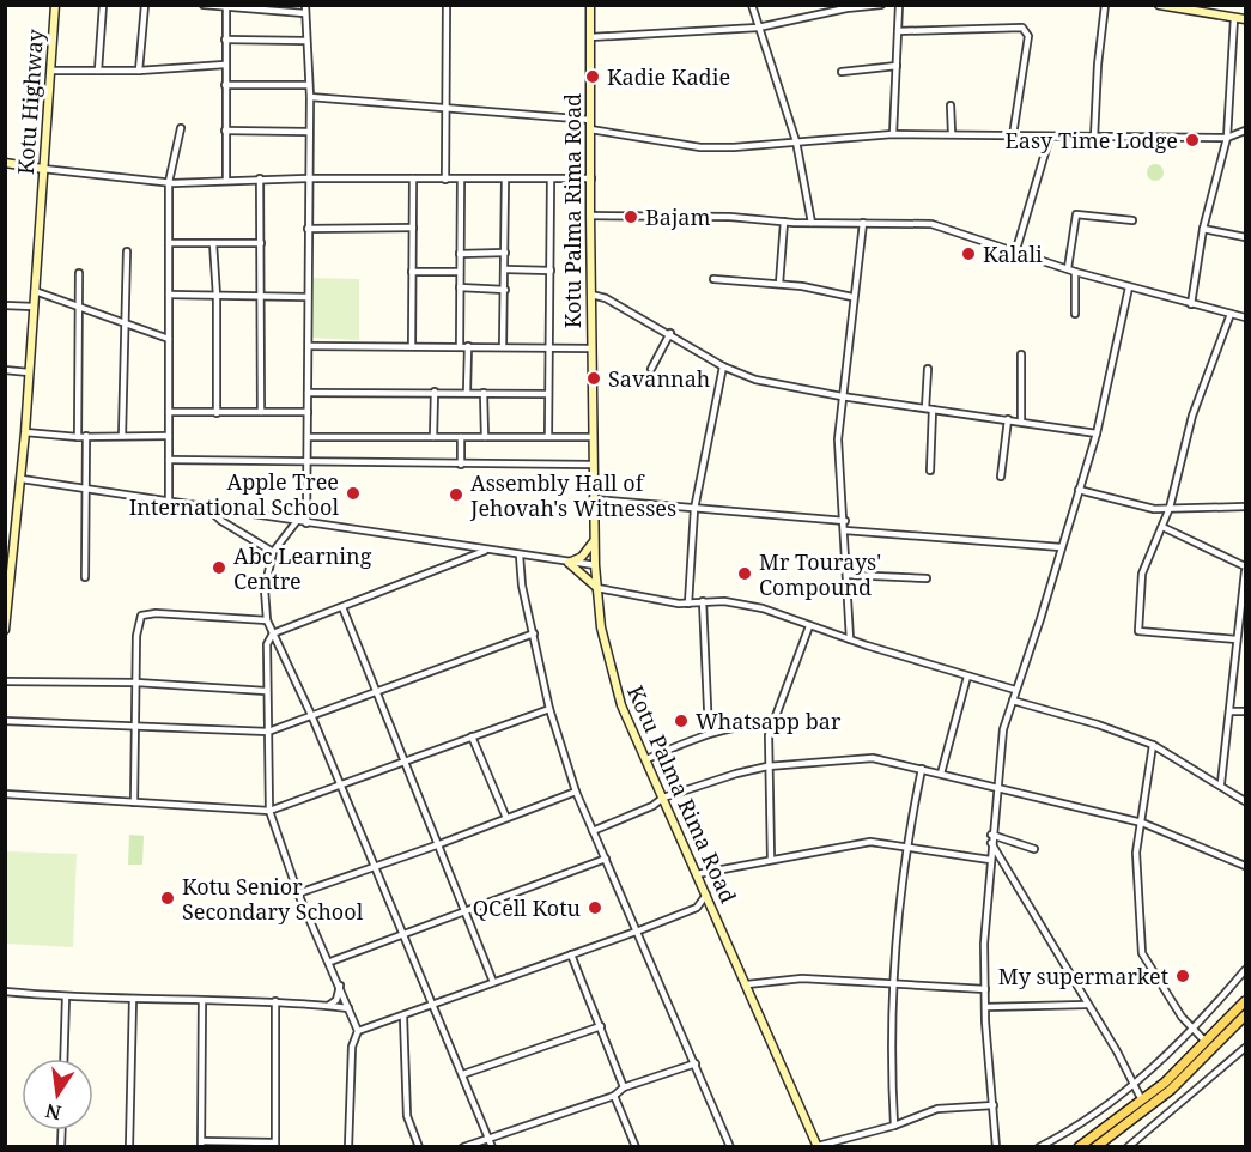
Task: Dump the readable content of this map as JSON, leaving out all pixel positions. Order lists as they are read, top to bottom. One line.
{"streets":{"street":["Kotu Highway","Kotu Palma Rima Road"]},"places":["Kadie Kadie","Easy Time Lodge","Bajam","Kalali","Savannah","Apple Tree International School","Assembly Hall of Jehovah's Witnesses","Abc Learning Centre","Mr Tourays' Compound","Whatsapp bar","Kotu Senior Secondary School","QCell Kotu","My supermarket"],"north":"bottom"}
